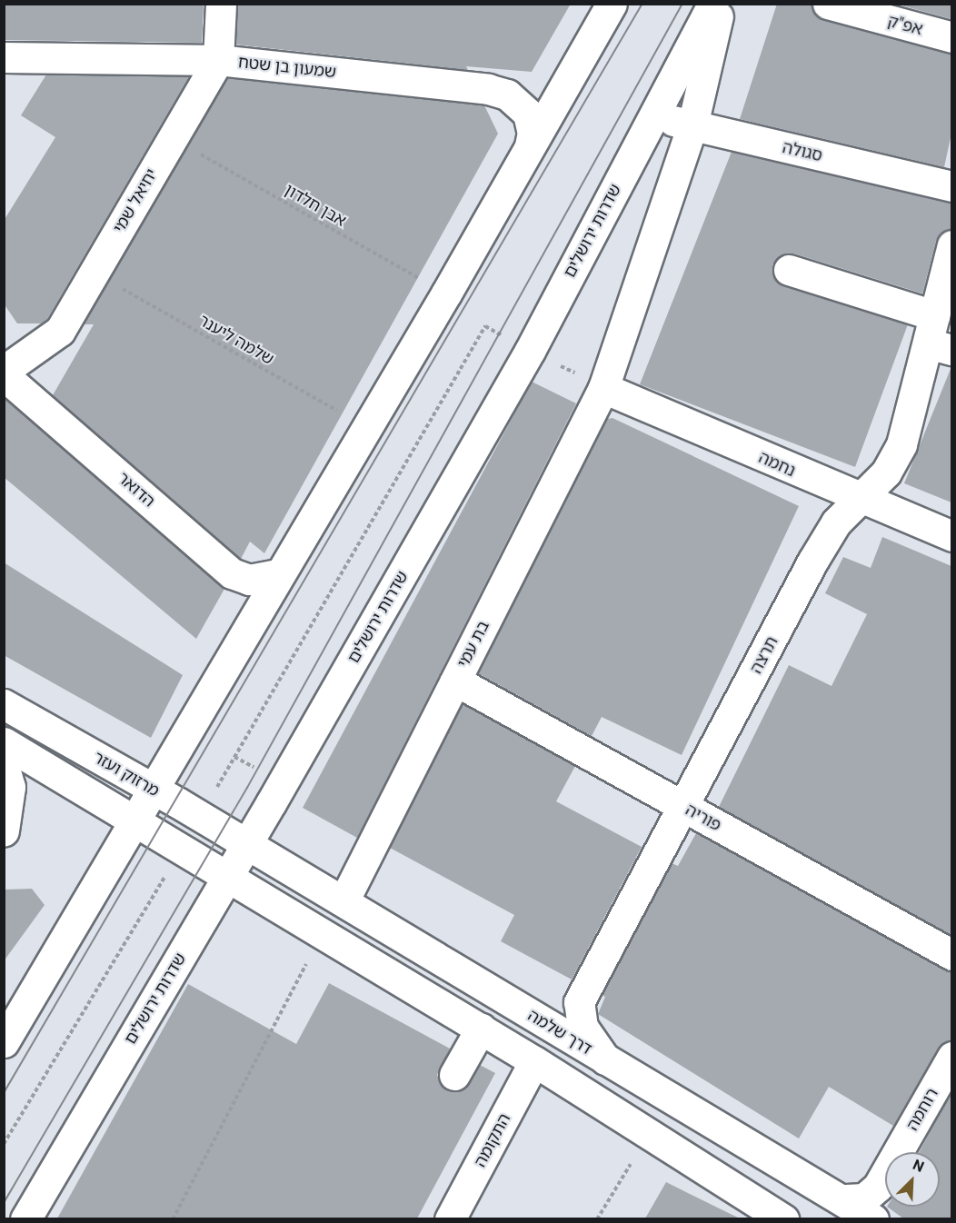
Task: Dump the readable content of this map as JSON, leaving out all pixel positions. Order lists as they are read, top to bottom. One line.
{"streets":{"street":["אפ\"ק","שמעון בן שטח","סגולה","יחיאל שמי","שדרות ירושלים","נחמה","הדואר","בת עמי","תרצה","מרזוק ועזר","פוריה","דרך שלמה","רוחמה","התקומה"],"path":["אבן חלדון","שלמה ליענר"]},"crossings":[["שמעון בן שטח","יחיאל שמי"],["סגולה","שדרות ירושלים"],["סגולה","בת עמי"],["יחיאל שמי","אבן חלדון"],["יחיאל שמי","שלמה ליענר"],["שדרות ירושלים","מרזוק ועזר"],["שדרות ירושלים","דרך שלמה"],["נחמה","בת עמי"],["נחמה","תרצה"],["בת עמי","פוריה"],["בת עמי","דרך שלמה"],["תרצה","פוריה"],["תרצה","דרך שלמה"],["מרזוק ועזר","דרך שלמה"],["דרך שלמה","רוחמה"]],"north":"top right"}
